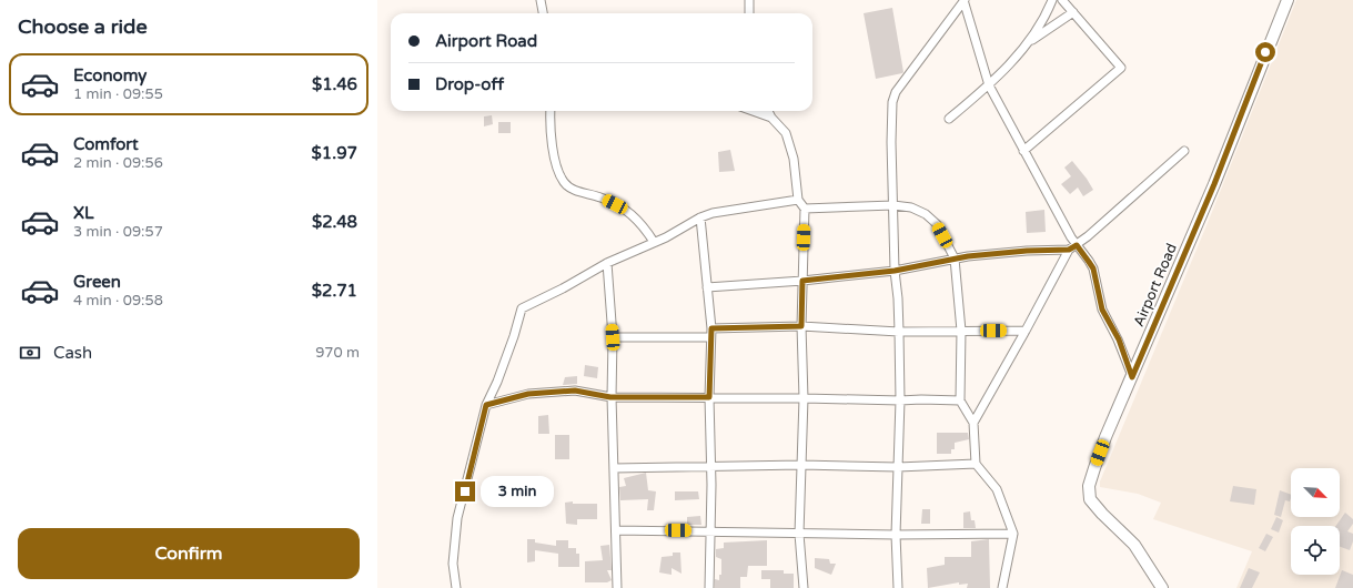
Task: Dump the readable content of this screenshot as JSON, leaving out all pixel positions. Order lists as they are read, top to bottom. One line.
{"streets":{"street":["Airport Road"]},"north":"bottom right","page":{"heading":"Choose a ride","banner":["Airport Road","Drop-off"],"list":[{"name":"Economy","note":"1 min · 09:55","value":"$1.46"},{"name":"Comfort","note":"2 min · 09:56","value":"$1.97"},{"name":"XL","note":"3 min · 09:57","value":"$2.48"},{"name":"Green","note":"4 min · 09:58","value":"$2.71"}],"pay":["Cash","970 m"],"bubble":"3 min","buttons":"Confirm"}}
